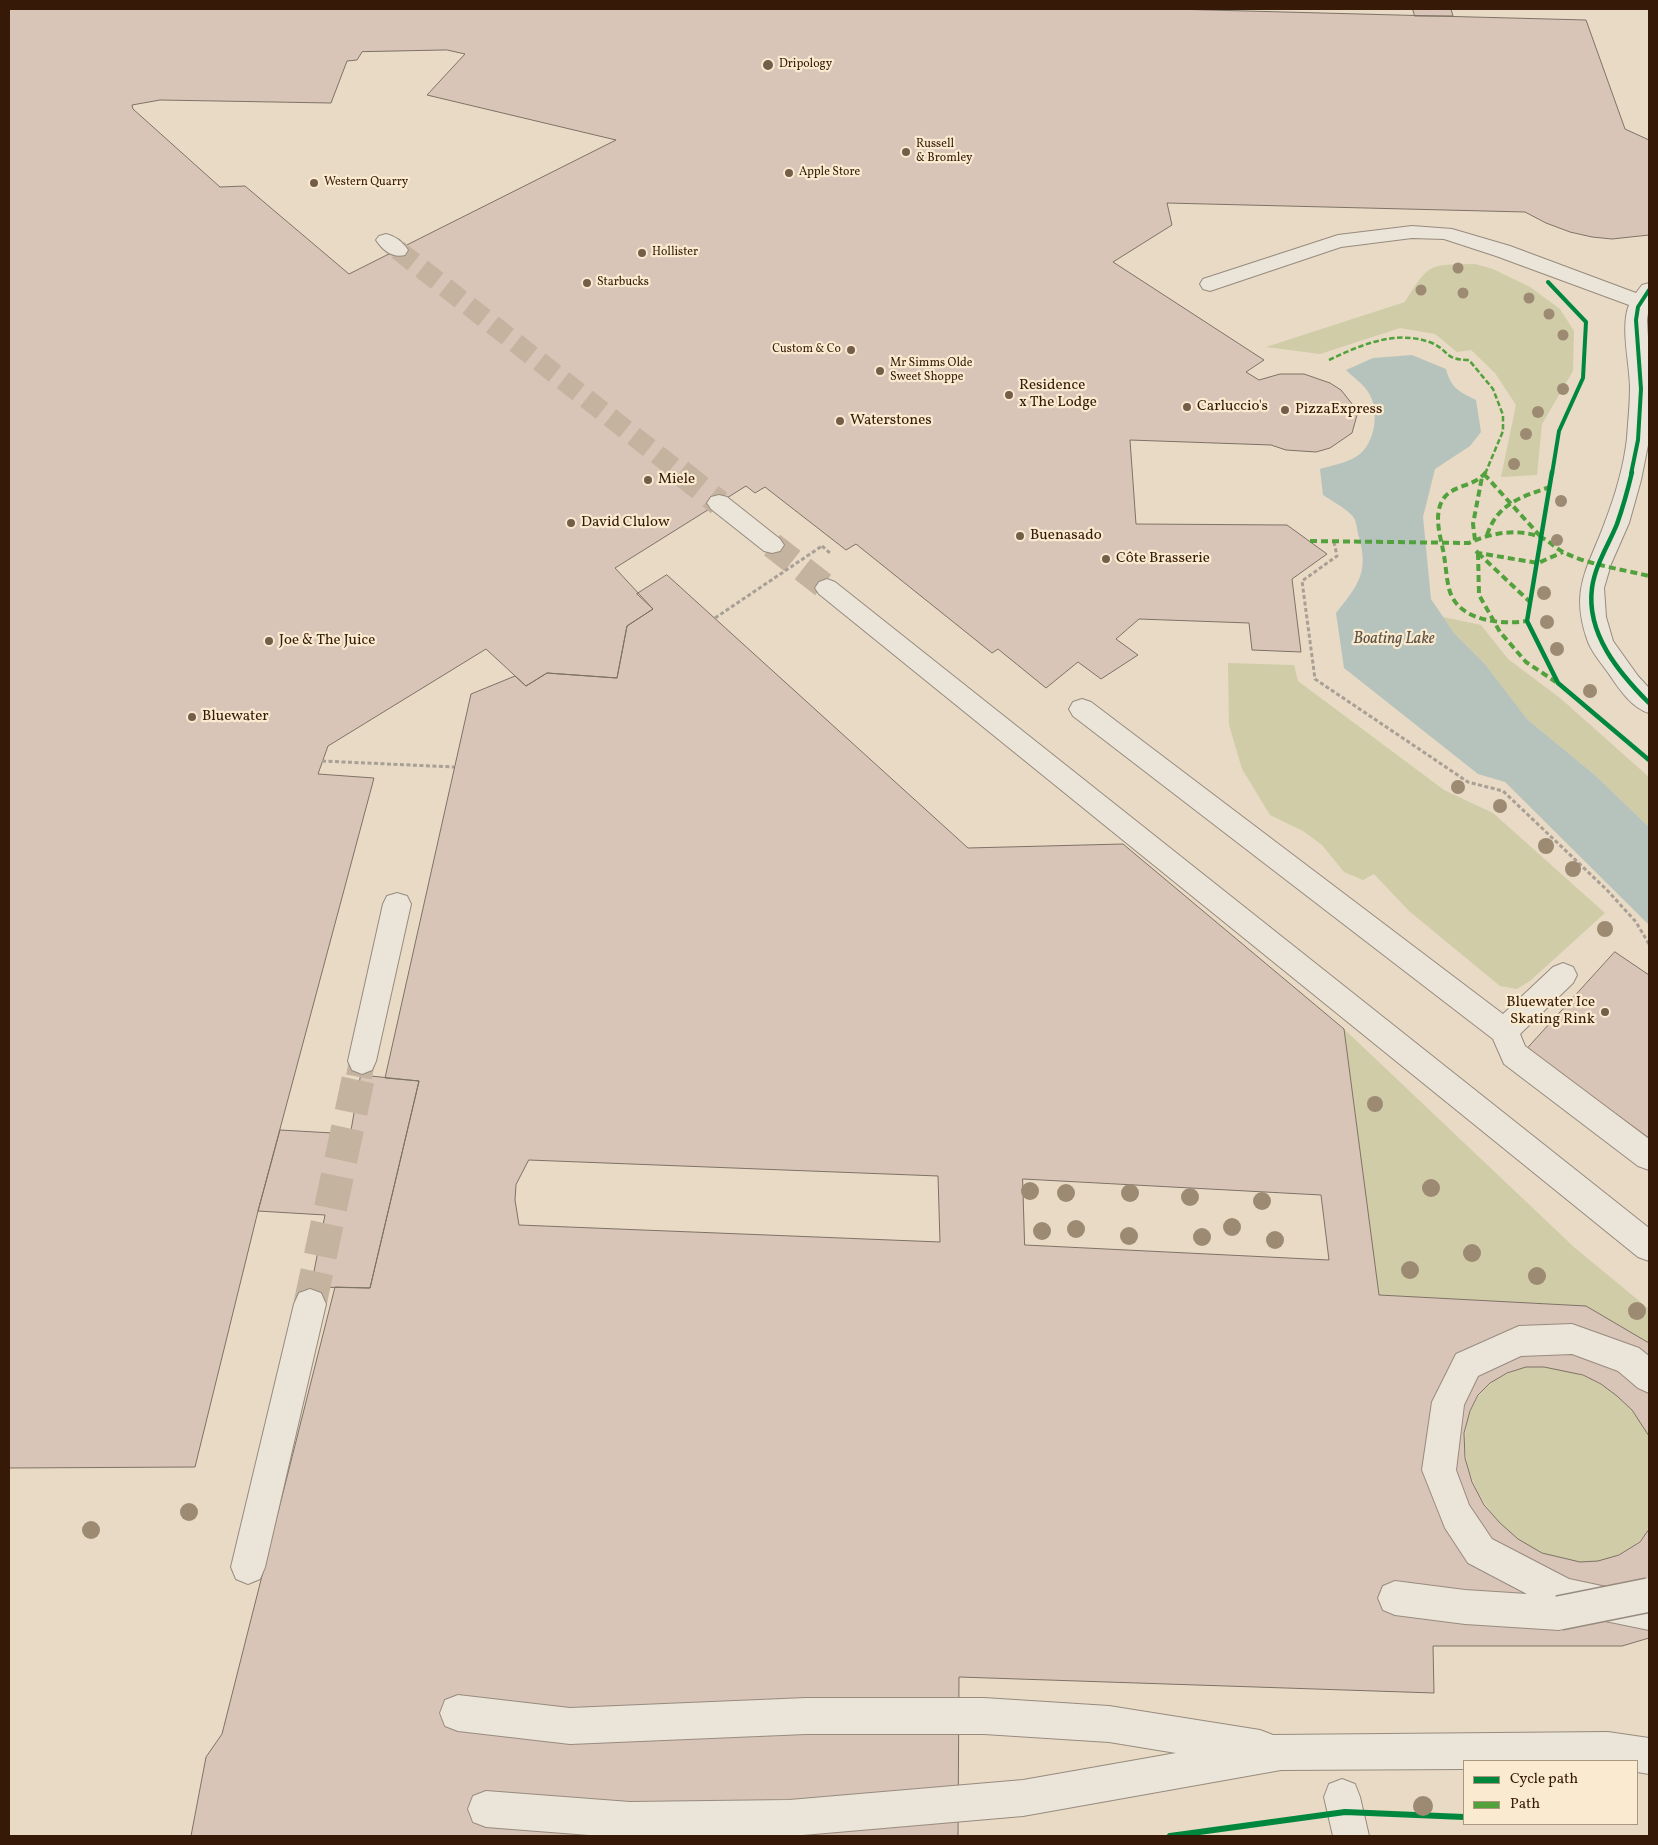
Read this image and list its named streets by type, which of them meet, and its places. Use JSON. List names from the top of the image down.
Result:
{
  "water": ["Boating Lake"],
  "places": [
    "Dripology",
    "Russell & Bromley",
    "Apple Store",
    "Western Quarry",
    "Hollister",
    "Starbucks",
    "Custom & Co",
    "Mr Simms Olde Sweet Shoppe",
    "Residence x The Lodge",
    "Carluccio's",
    "PizzaExpress",
    "Waterstones",
    "Miele",
    "David Clulow",
    "Buenasado",
    "Côte Brasserie",
    "Joe & The Juice",
    "Bluewater",
    "Bluewater Ice Skating Rink"
  ],
  "legend": ["Cycle path", "Path"]
}
